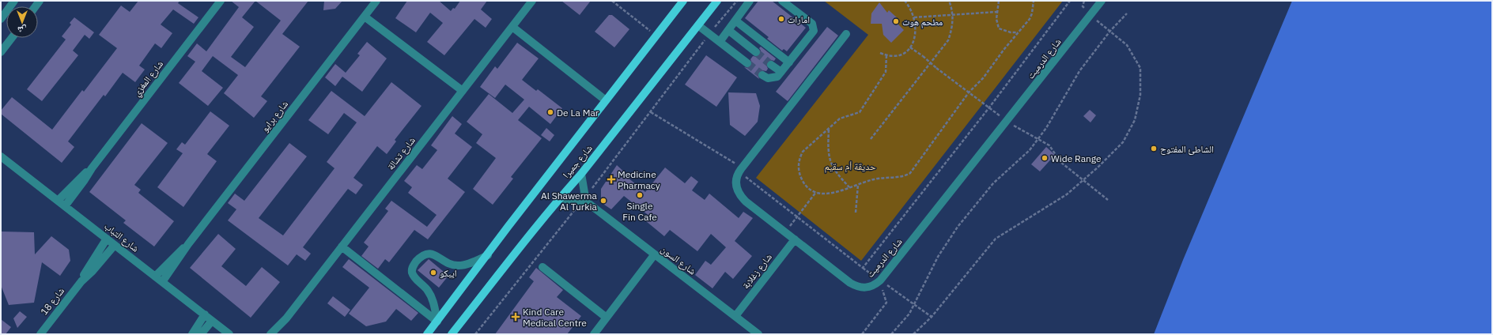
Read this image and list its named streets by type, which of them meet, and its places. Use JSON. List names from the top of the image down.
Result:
{
  "streets": {
    "main road": ["شارع جميرا"],
    "street": [
      "شارع الدرميت",
      "شارع المغزي",
      "شارع برايو",
      "شارع تشالة",
      "شارع التباب",
      "شارع السون",
      "شارع زغلابة",
      "شارع 18"
    ]
  },
  "crossings": [
    ["شارع الدرميت", "شارع زغلابة"],
    ["شارع المغزي", "شارع التباب"],
    ["شارع برايو", "شارع التباب"],
    ["شارع التباب", "شارع 18"],
    ["شارع السون", "شارع زغلابة"]
  ],
  "parks": ["حديقة أم سقيم"],
  "places": {
    "other": [
      "امارات",
      "مطحم هوت",
      "De La Mar",
      "الشاطئ المفتوح",
      "Wide Range",
      "Single Fin Cafe",
      "Al Shawerma Al Turkia",
      "ايبكو"
    ],
    "health": ["Medicine Pharmacy", "Kind Care Medical Centre"]
  },
  "north": "bottom"
}
